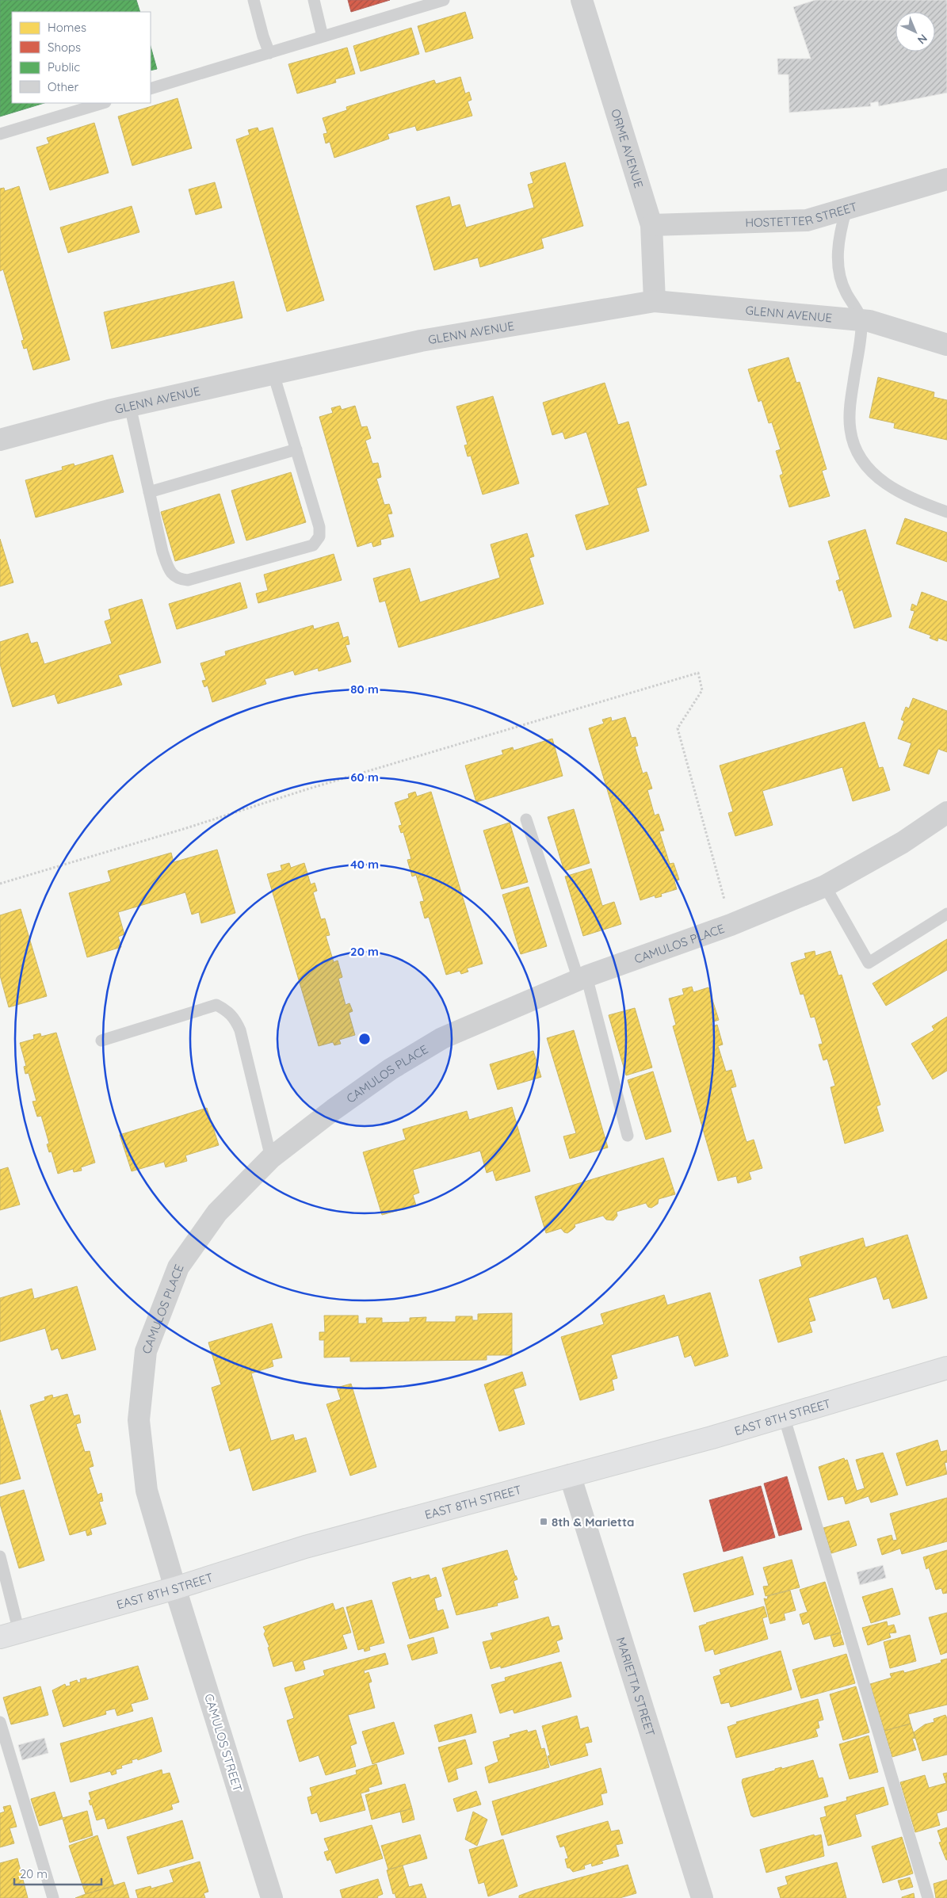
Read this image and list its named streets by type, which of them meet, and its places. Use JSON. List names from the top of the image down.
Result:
{
  "streets": {
    "main road": ["EAST 8TH STREET"],
    "street": [
      "ORME AVENUE",
      "HOSTETTER STREET",
      "GLENN AVENUE",
      "CAMULOS PLACE",
      "MARIETTA STREET",
      "CAMULOS STREET"
    ]
  },
  "crossings": [
    ["ORME AVENUE", "HOSTETTER STREET"],
    ["ORME AVENUE", "GLENN AVENUE"],
    ["CAMULOS PLACE", "EAST 8TH STREET"],
    ["CAMULOS PLACE", "CAMULOS STREET"],
    ["EAST 8TH STREET", "MARIETTA STREET"],
    ["EAST 8TH STREET", "CAMULOS STREET"]
  ],
  "places": {
    "transit": ["8th & Marietta"]
  },
  "legend": [
    "Homes",
    "Shops",
    "Public",
    "Other"
  ],
  "scale_bar": "20 m",
  "north": "bottom right",
  "rings": [
    "80 m",
    "60 m",
    "40 m",
    "20 m"
  ]
}
